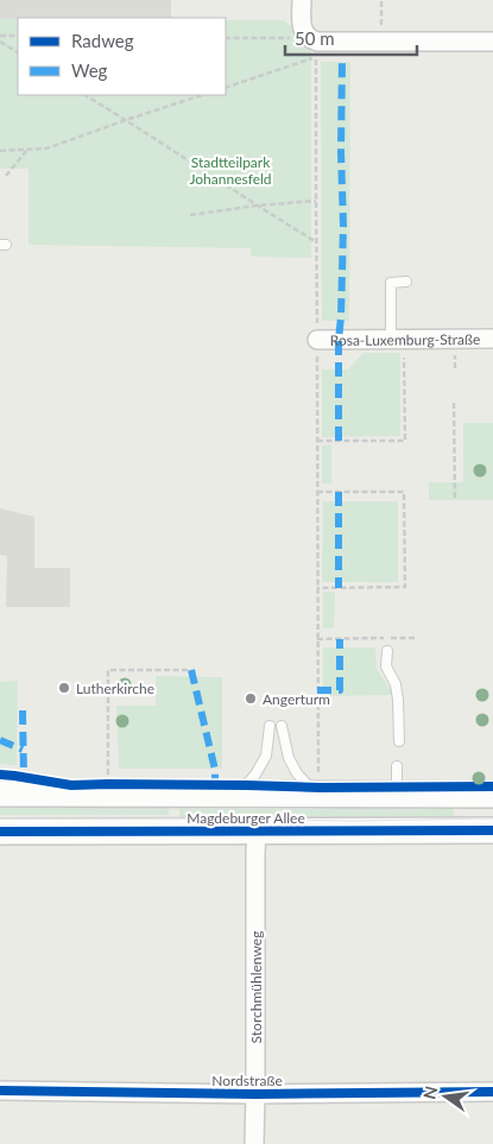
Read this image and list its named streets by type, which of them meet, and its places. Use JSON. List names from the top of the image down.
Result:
{
  "streets": {
    "main road": ["Magdeburger Allee"],
    "street": ["Rosa-Luxemburg-Straße", "Storchmühlenweg", "Nordstraße"]
  },
  "crossings": [
    ["Magdeburger Allee", "Storchmühlenweg"],
    ["Storchmühlenweg", "Nordstraße"]
  ],
  "parks": ["Stadtteilpark Johannesfeld"],
  "places": ["Lutherkirche", "Angerturm"],
  "legend": ["Radweg", "Weg"],
  "scale_bar": "50 m",
  "north": "left"
}
